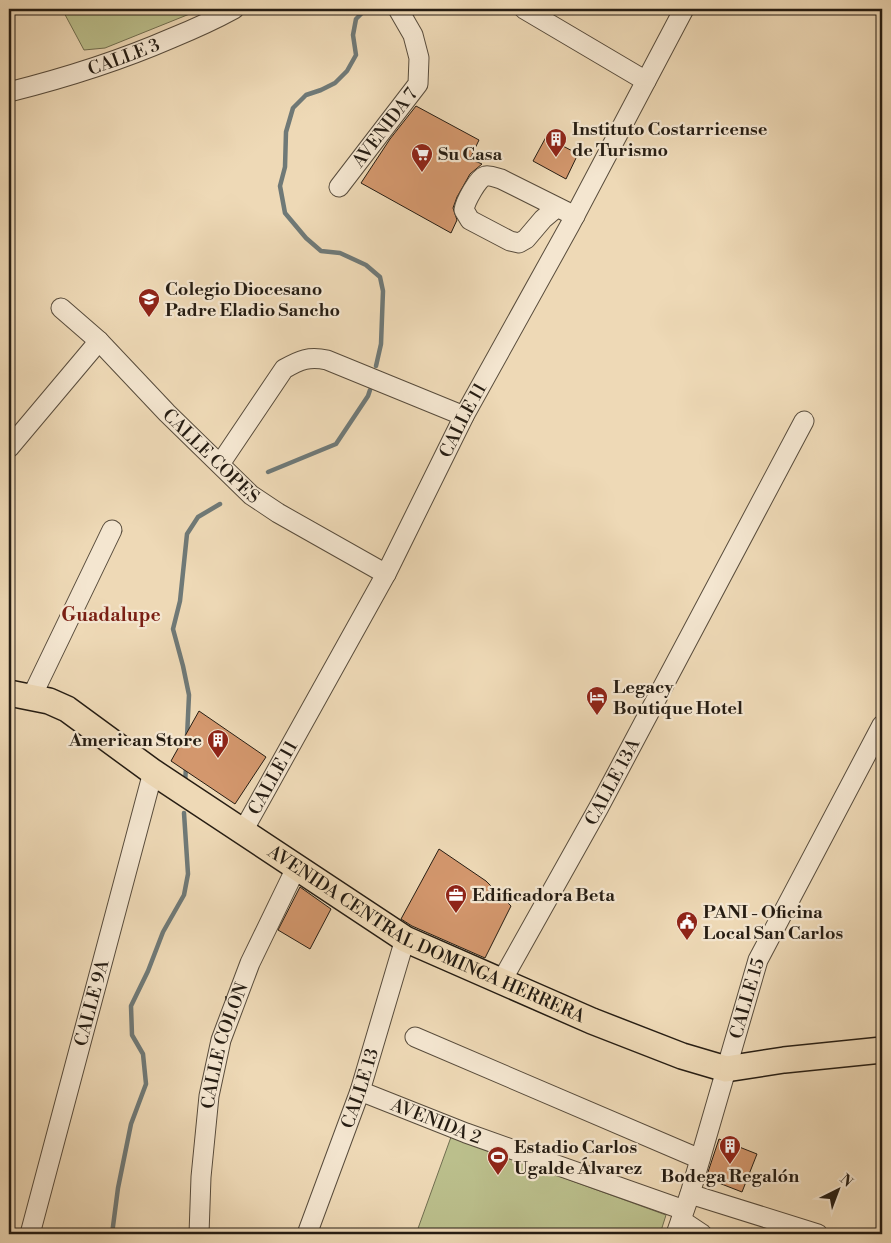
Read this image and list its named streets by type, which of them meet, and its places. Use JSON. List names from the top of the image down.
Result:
{
  "streets": {
    "main road": ["AVENIDA CENTRAL DOMINGA HERRERA"],
    "street": [
      "CALLE 3",
      "AVENIDA 7",
      "CALLE 11",
      "CALLE COPES",
      "CALLE 13A",
      "CALLE 15",
      "CALLE 9A",
      "CALLE COLÓN",
      "CALLE 13",
      "AVENIDA 2"
    ]
  },
  "crossings": [
    ["CALLE 11", "CALLE COPES"],
    ["CALLE 11", "AVENIDA CENTRAL DOMINGA HERRERA"],
    ["CALLE 13A", "AVENIDA CENTRAL DOMINGA HERRERA"],
    ["AVENIDA CENTRAL DOMINGA HERRERA", "CALLE 15"],
    ["AVENIDA CENTRAL DOMINGA HERRERA", "CALLE 9A"],
    ["AVENIDA CENTRAL DOMINGA HERRERA", "CALLE COLÓN"],
    ["AVENIDA CENTRAL DOMINGA HERRERA", "CALLE 13"],
    ["CALLE 15", "AVENIDA 2"],
    ["CALLE 13", "AVENIDA 2"]
  ],
  "districts": ["Guadalupe"],
  "places": {
    "building": ["Instituto Costarricense de Turismo", "American Store", "Bodega Regalón"],
    "supermarket": ["Su Casa"],
    "school or university": ["Colegio Diocesano Padre Eladio Sancho"],
    "hotel": ["Legacy Boutique Hotel"],
    "office": ["Edificadora Beta"],
    "public building": ["PANI - Oficina Local San Carlos"],
    "sports": ["Estadio Carlos Ugalde Álvarez"]
  },
  "north": "top right"
}
